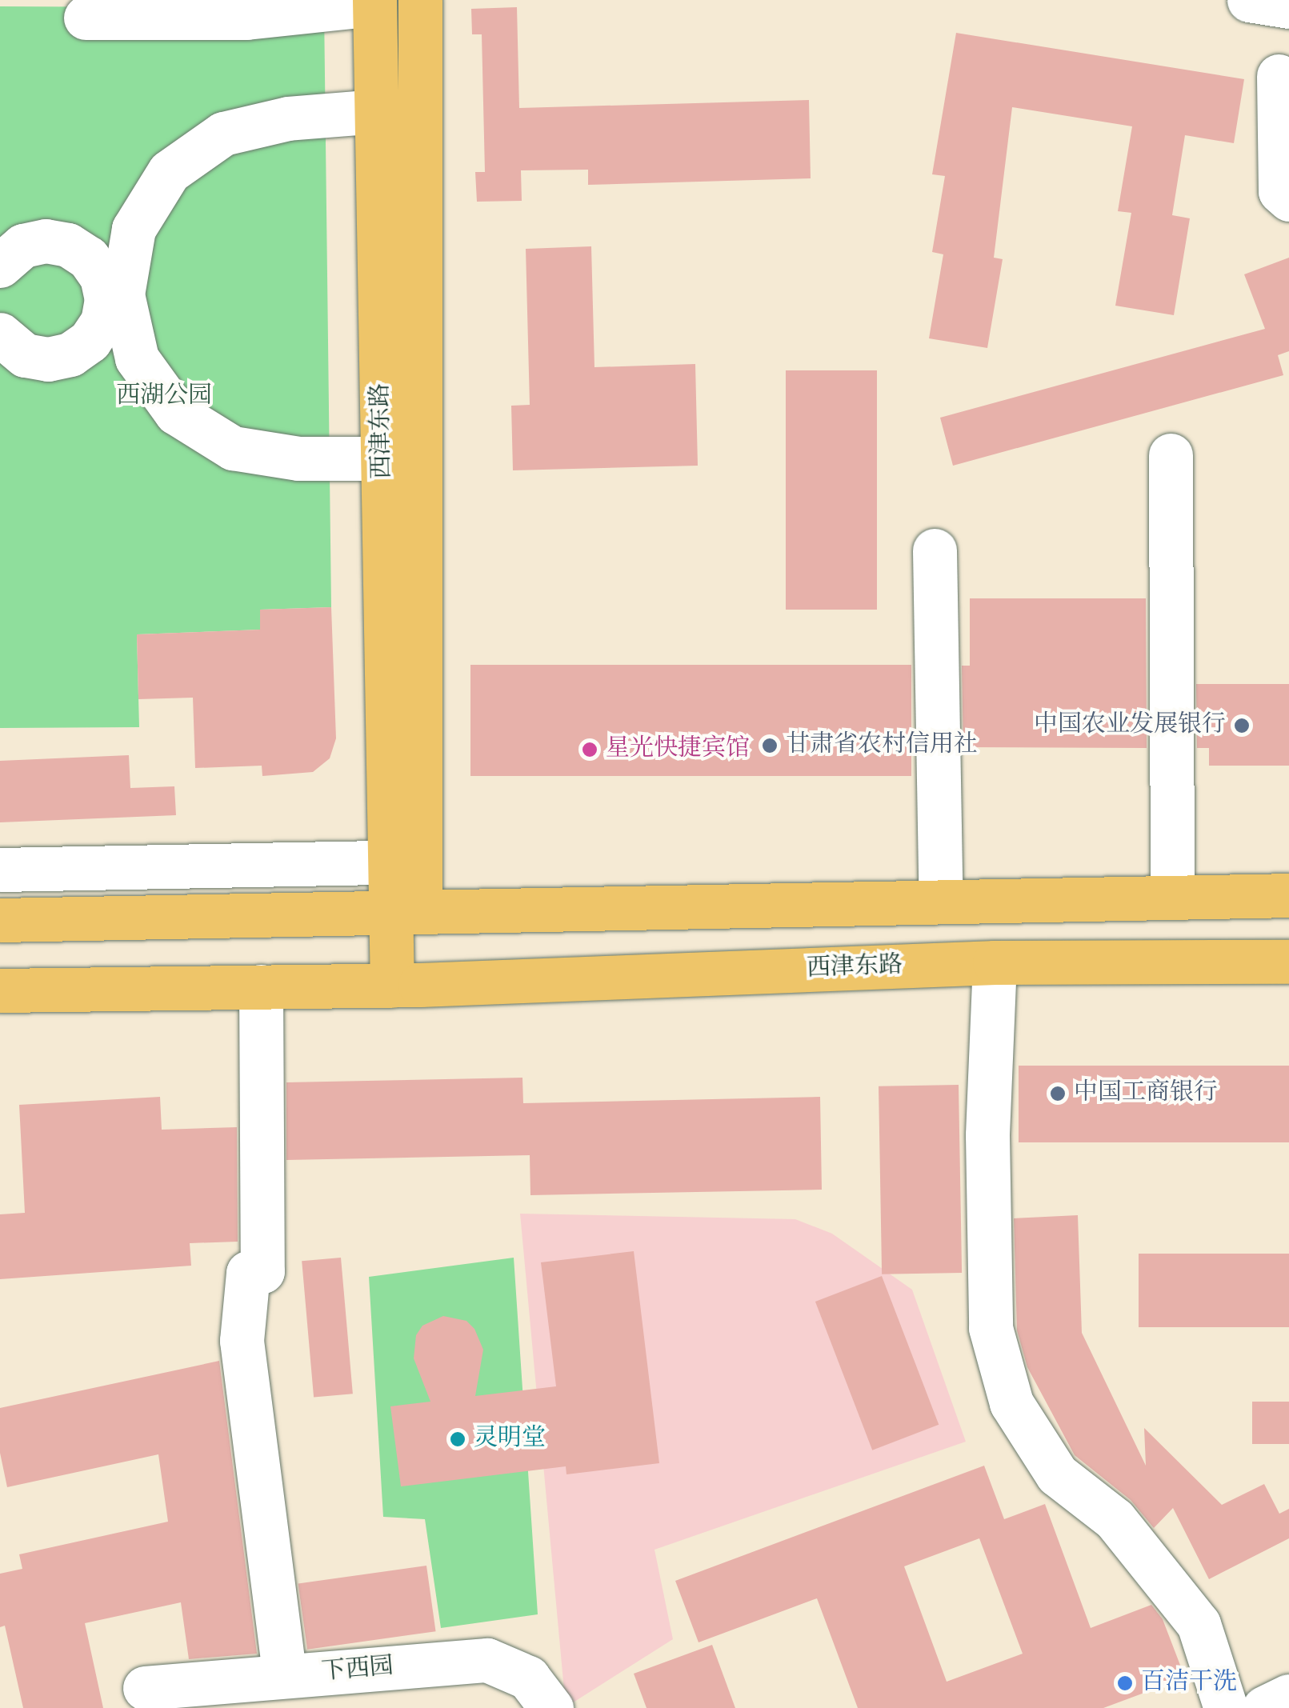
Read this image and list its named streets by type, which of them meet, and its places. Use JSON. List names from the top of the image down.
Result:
{
  "streets": {
    "main road": ["西津东路"],
    "street": ["下西园"]
  },
  "parks": ["西湖公园"],
  "places": [
    "中国农业发展银行",
    "甘肃省农村信用社",
    "星光快捷宾馆",
    "中国工商银行",
    "灵明堂",
    "百洁干洗"
  ]
}
